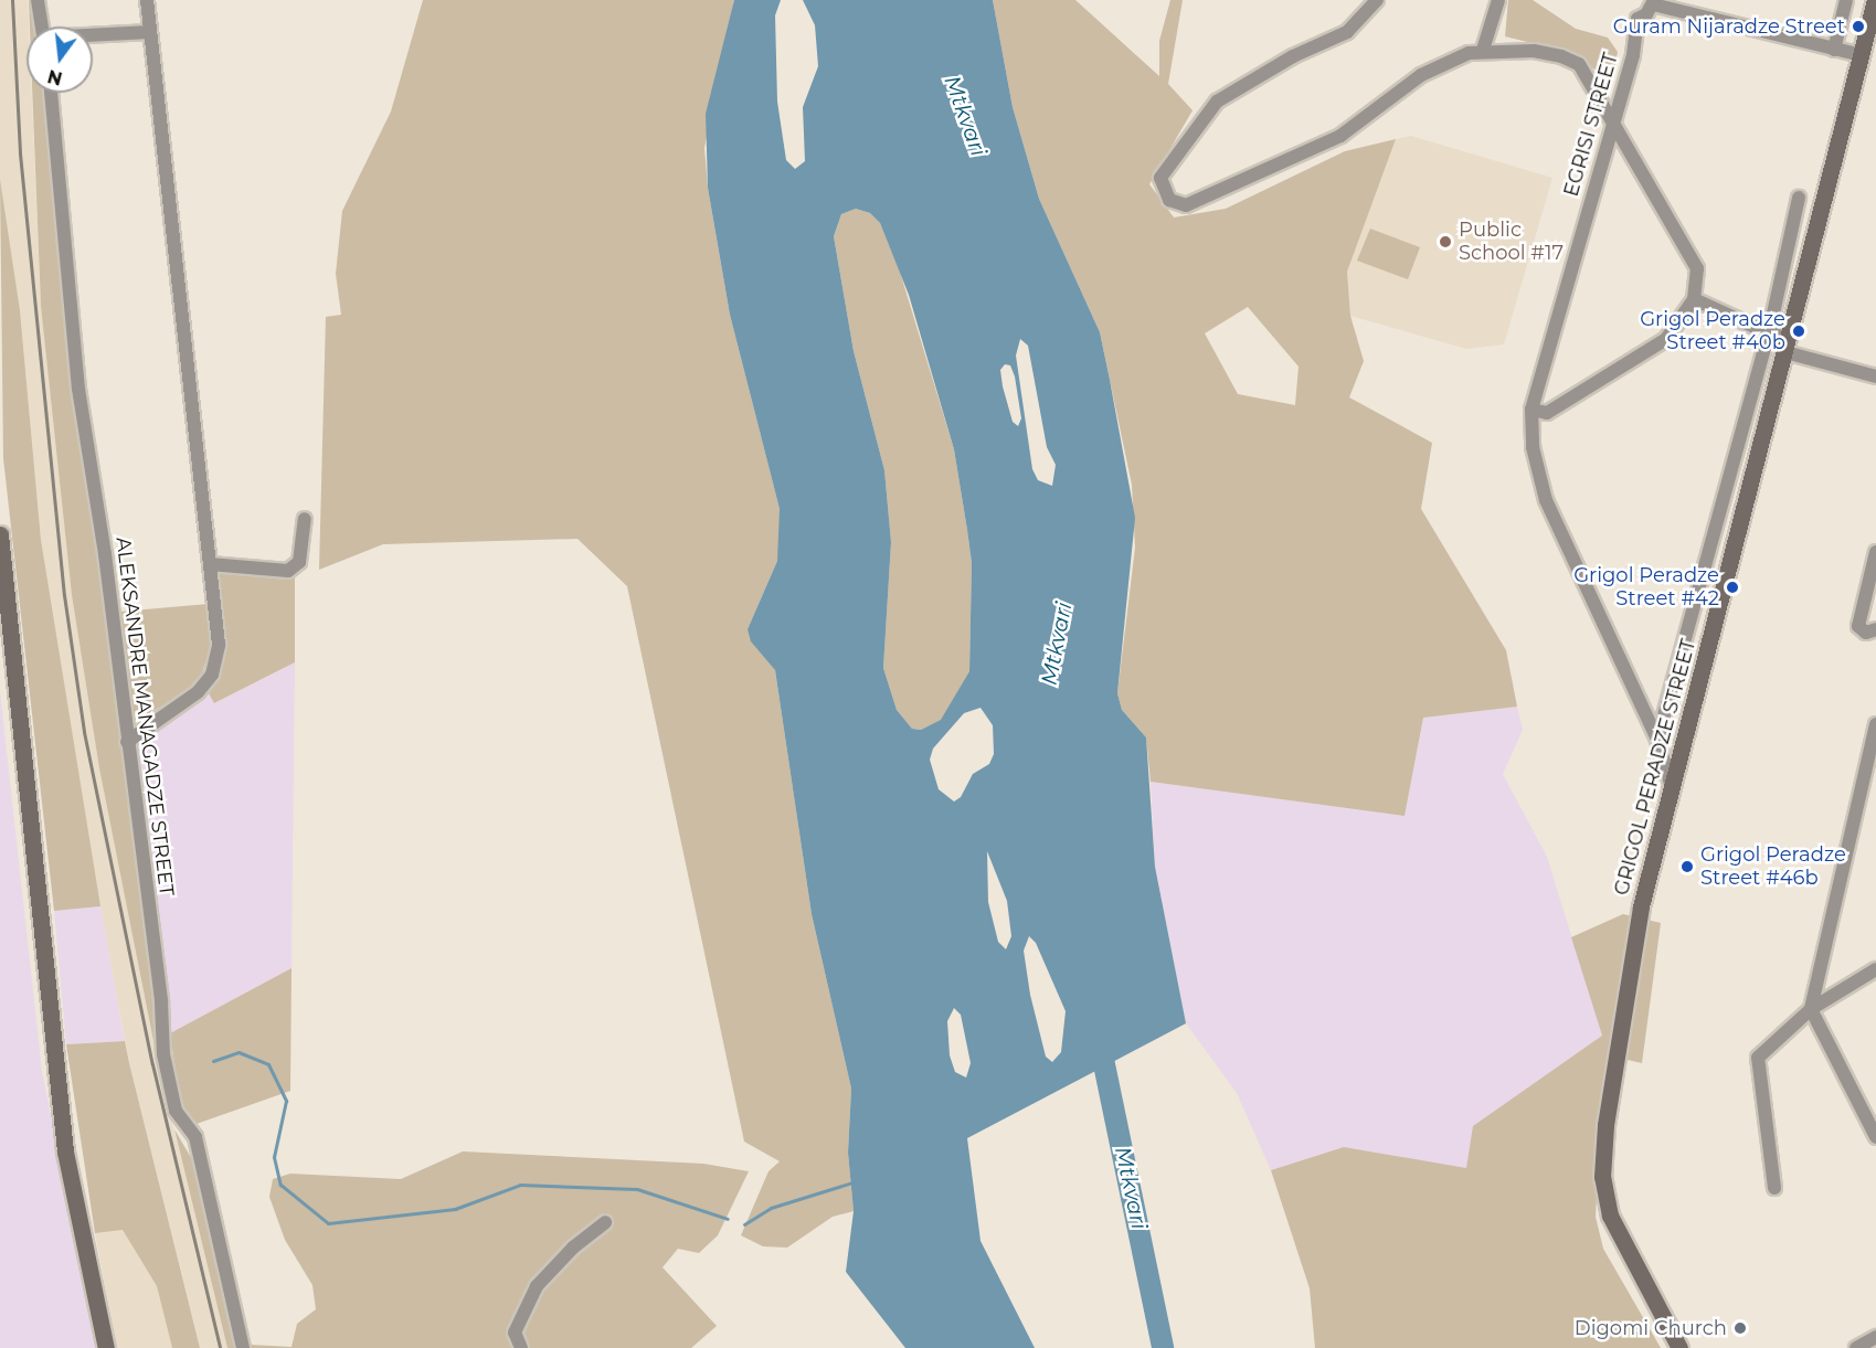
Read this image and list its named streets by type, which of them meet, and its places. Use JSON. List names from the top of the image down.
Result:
{
  "streets": {
    "street": ["EGRISI STREET", "ALEKSANDRE MANAGADZE STREET", "GRIGOL PERADZE STREET"]
  },
  "crossings": [
    ["EGRISI STREET", "GRIGOL PERADZE STREET"]
  ],
  "water": ["Mtkvari"],
  "places": [
    "Guram Nijaradze Street",
    "Public School #17",
    "Grigol Peradze Street #40b",
    "Grigol Peradze Street #42",
    "Grigol Peradze Street #46b",
    "Digomi Church"
  ],
  "north": "bottom"
}
